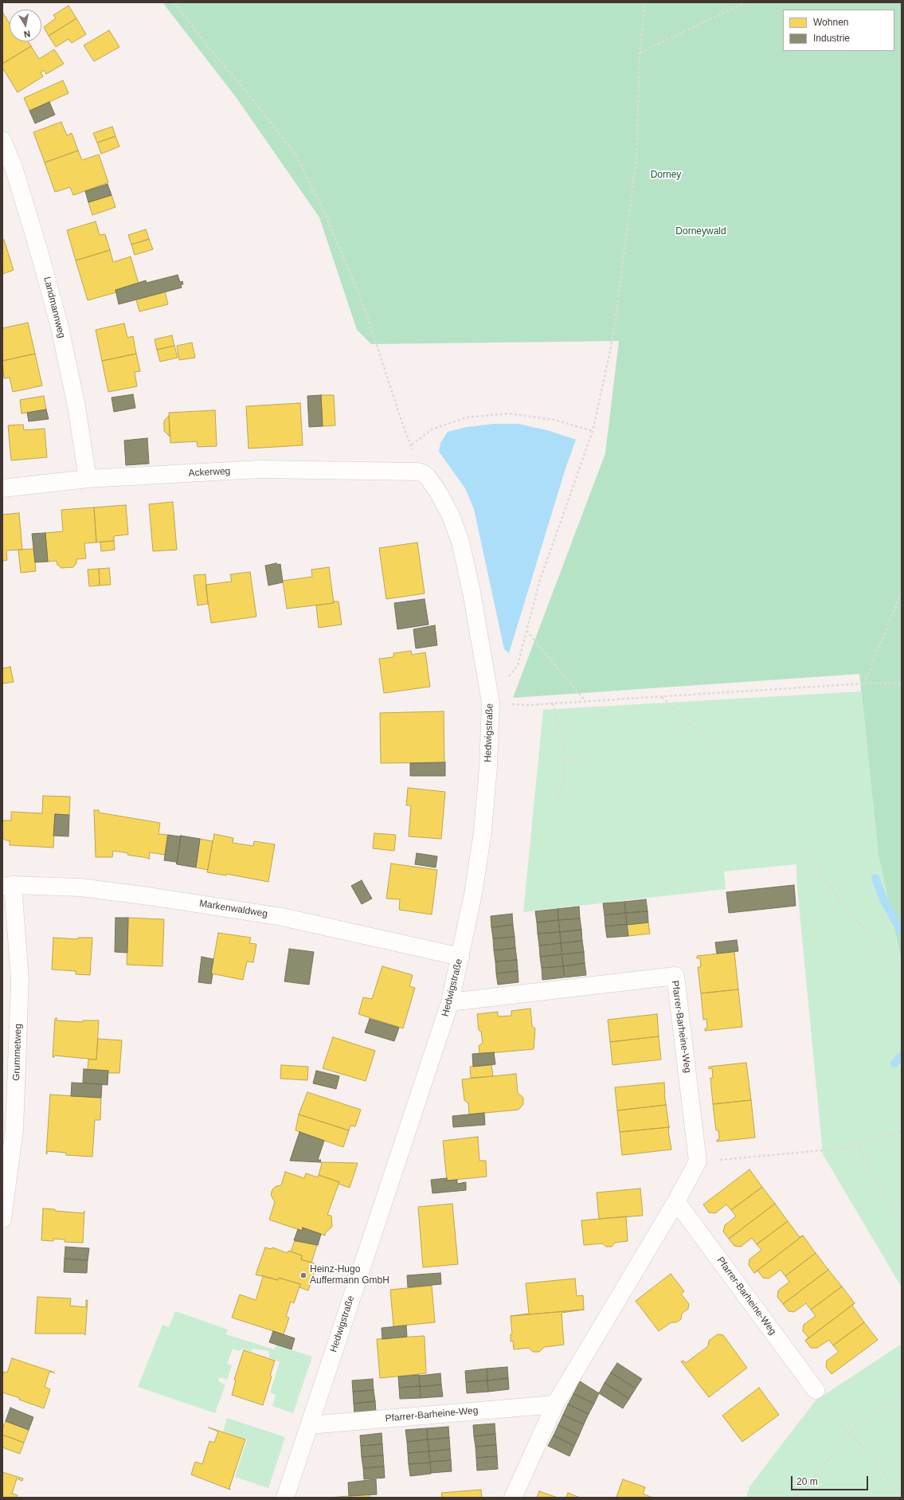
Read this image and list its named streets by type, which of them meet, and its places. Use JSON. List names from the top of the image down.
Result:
{
  "streets": {
    "street": [
      "Landmannweg",
      "Ackerweg",
      "Hedwigstraße",
      "Markenwaldweg",
      "Pfarrer-Barheine-Weg",
      "Grummetweg"
    ]
  },
  "crossings": [
    ["Landmannweg", "Ackerweg"],
    ["Ackerweg", "Hedwigstraße"],
    ["Hedwigstraße", "Markenwaldweg"],
    ["Hedwigstraße", "Pfarrer-Barheine-Weg"],
    ["Markenwaldweg", "Grummetweg"]
  ],
  "parks": ["Dorney", "Dorneywald"],
  "places": ["Heinz-Hugo Auffermann GmbH"],
  "legend": ["Wohnen", "Industrie"],
  "scale_bar": "20 m",
  "north": "bottom"
}
